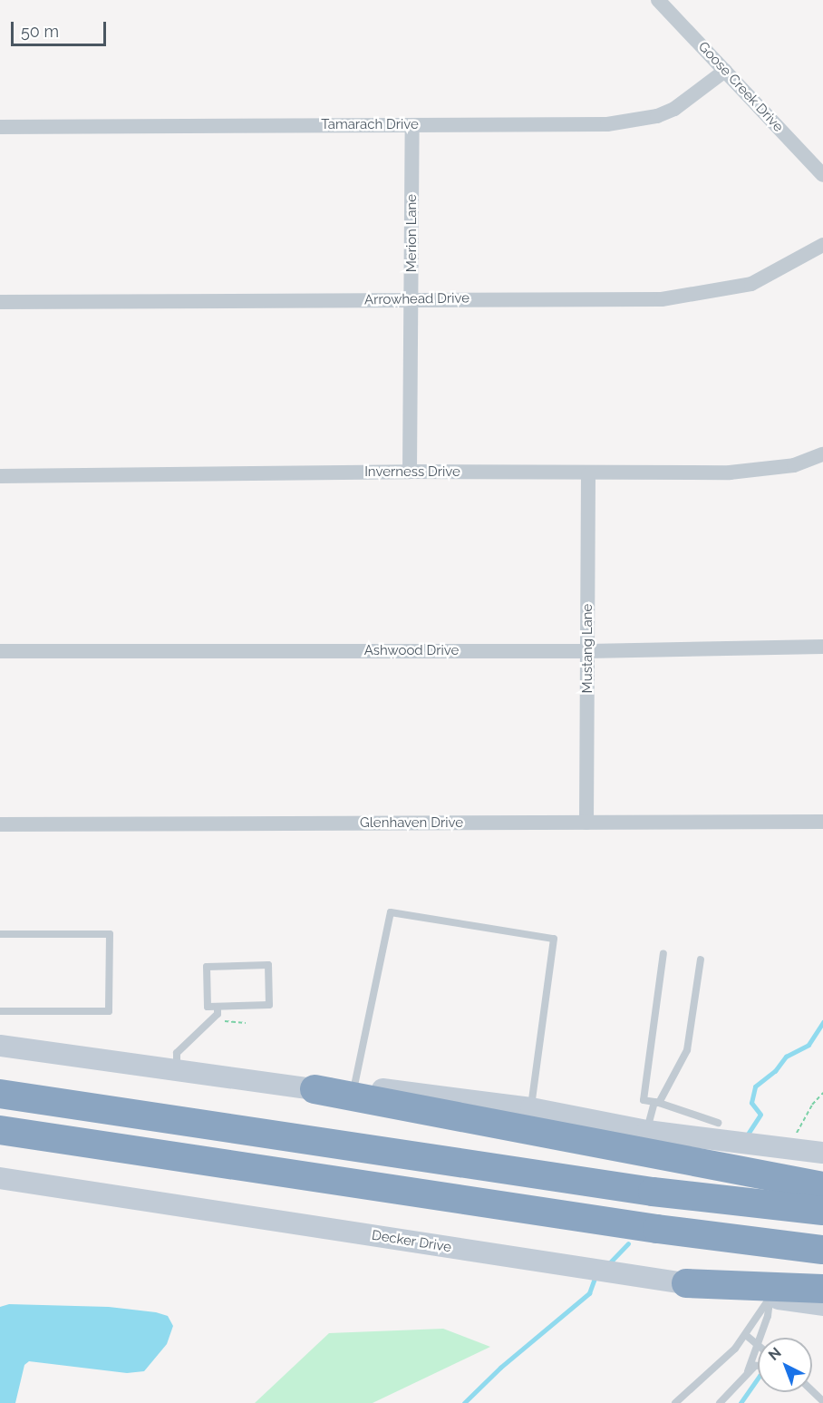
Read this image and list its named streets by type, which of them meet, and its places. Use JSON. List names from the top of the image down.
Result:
{
  "streets": {
    "main road": ["Decker Drive"],
    "street": [
      "Goose Creek Drive",
      "Tamarach Drive",
      "Merion Lane",
      "Arrowhead Drive",
      "Inverness Drive",
      "Mustang Lane",
      "Ashwood Drive",
      "Glenhaven Drive"
    ]
  },
  "crossings": [
    ["Goose Creek Drive", "Tamarach Drive"],
    ["Tamarach Drive", "Merion Lane"],
    ["Merion Lane", "Arrowhead Drive"],
    ["Merion Lane", "Inverness Drive"],
    ["Inverness Drive", "Mustang Lane"],
    ["Mustang Lane", "Ashwood Drive"],
    ["Mustang Lane", "Glenhaven Drive"]
  ],
  "scale_bar": "50 m",
  "north": "top left"
}
